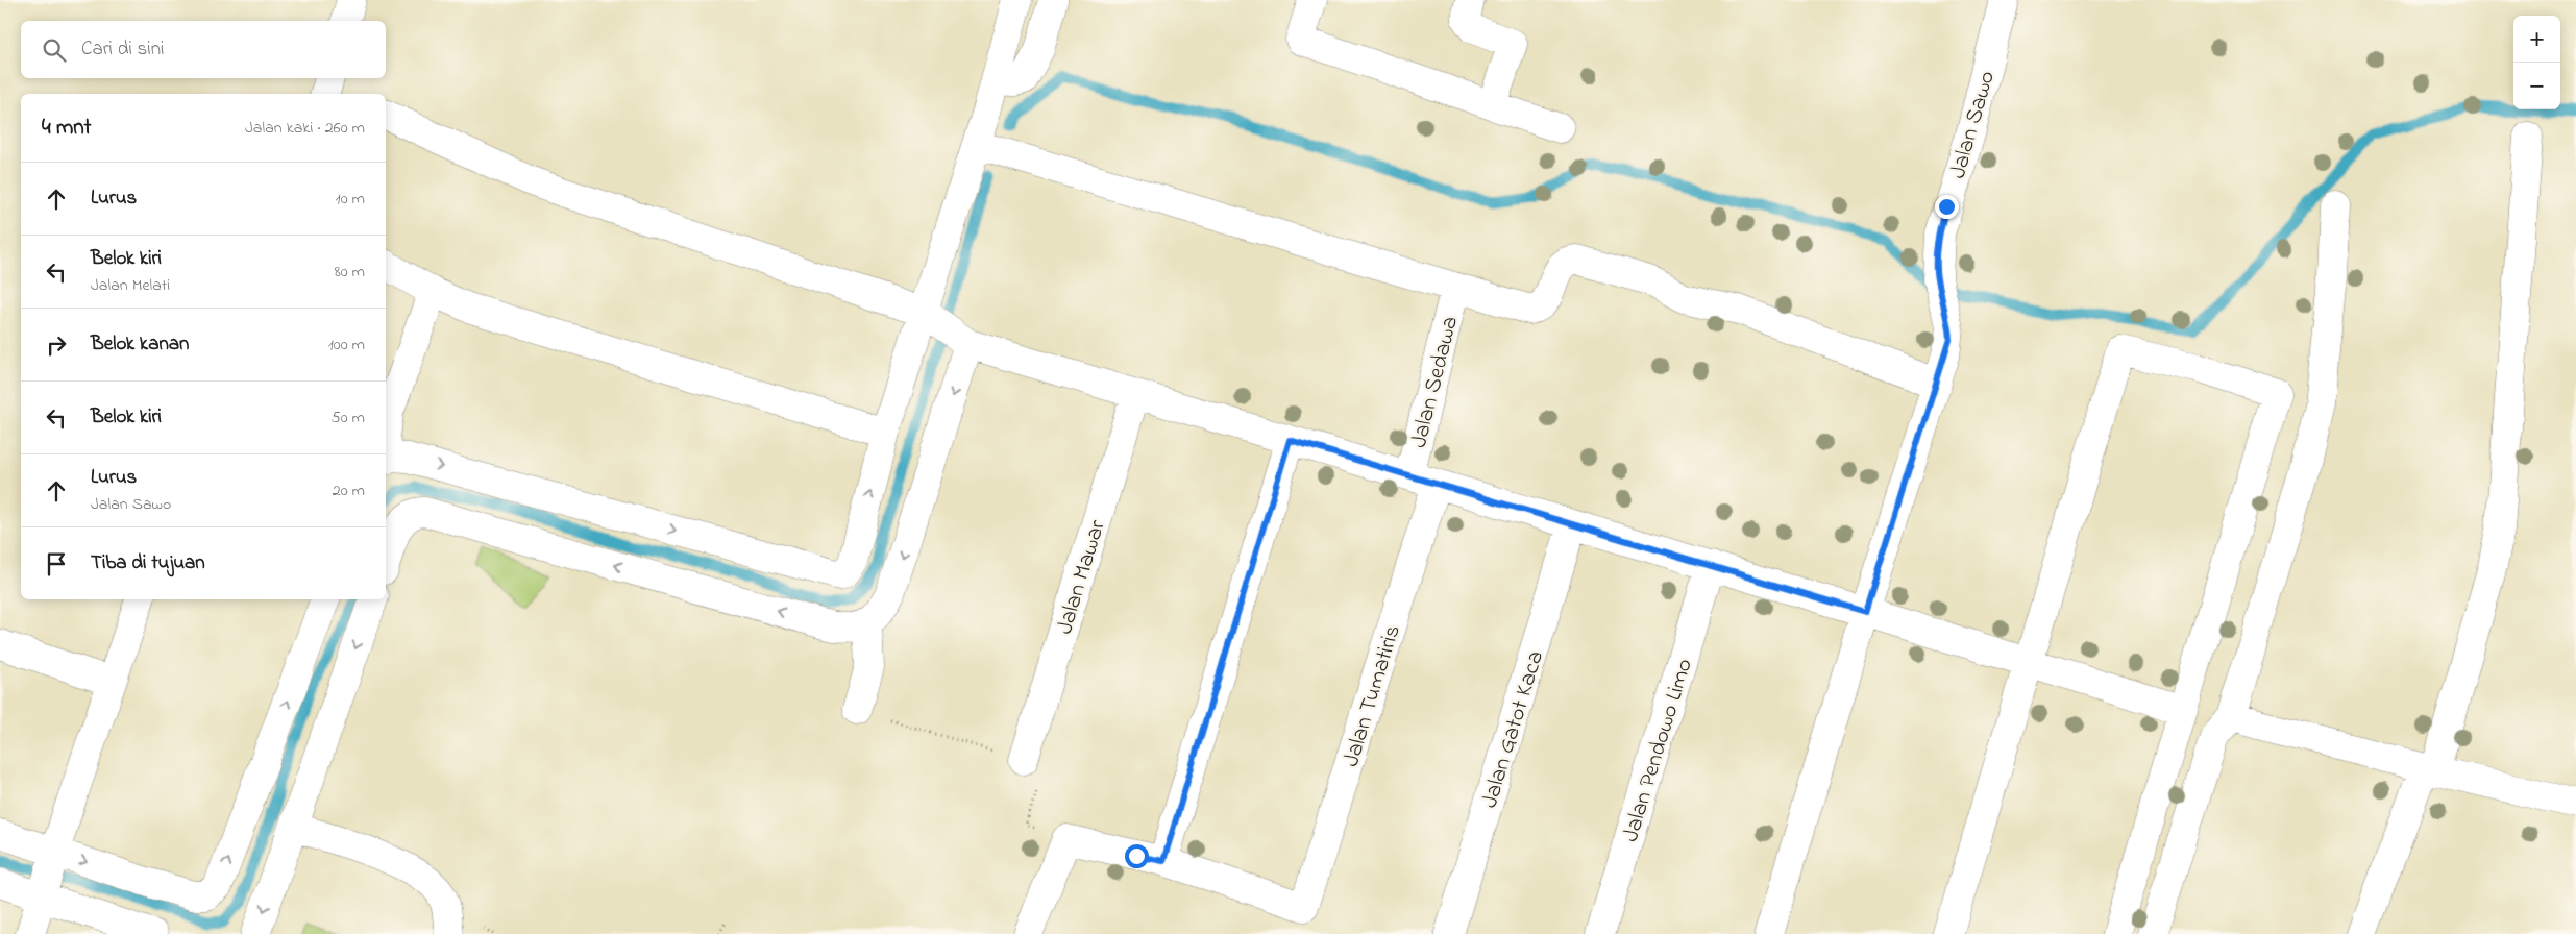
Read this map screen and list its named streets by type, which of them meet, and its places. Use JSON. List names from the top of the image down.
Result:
{
  "streets": {
    "street": [
      "Jalan Sawo",
      "Jalan Sedawa",
      "Jalan Mawar",
      "Jalan Tumatiris",
      "Jalan Gatot Kaca",
      "Jalan Pendowo Limo"
    ]
  },
  "crossings": [
    ["Jalan Sedawa", "Jalan Tumatiris"]
  ],
  "page": {
    "map_buttons": ["+", "−"],
    "search": "Cari di sini",
    "heading": ["4 mnt", "Jalan kaki · 260 m"],
    "list": [
      ["Lurus", "10 m"],
      ["Belok kiri", "Jalan Melati", "80 m"],
      ["Belok kanan", "100 m"],
      ["Belok kiri", "50 m"],
      ["Lurus", "Jalan Sawo", "20 m"],
      "Tiba di tujuan"
    ]
  }
}
